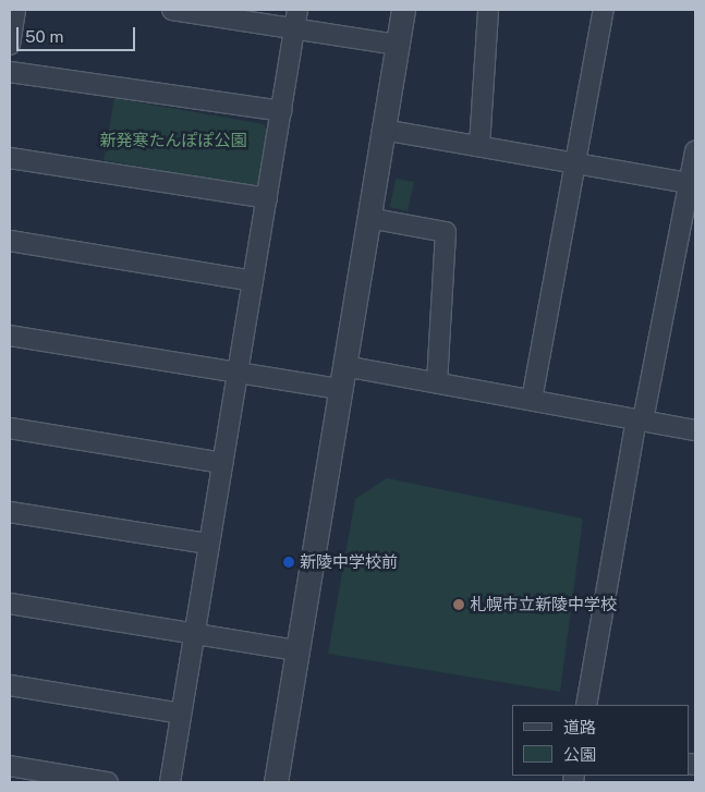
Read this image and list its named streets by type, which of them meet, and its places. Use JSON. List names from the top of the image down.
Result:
{
  "parks": ["新発寒たんぽぽ公園"],
  "places": ["新陵中学校前", "札幌市立新陵中学校"],
  "legend": ["道路", "公園"],
  "scale_bar": "50 m"
}
